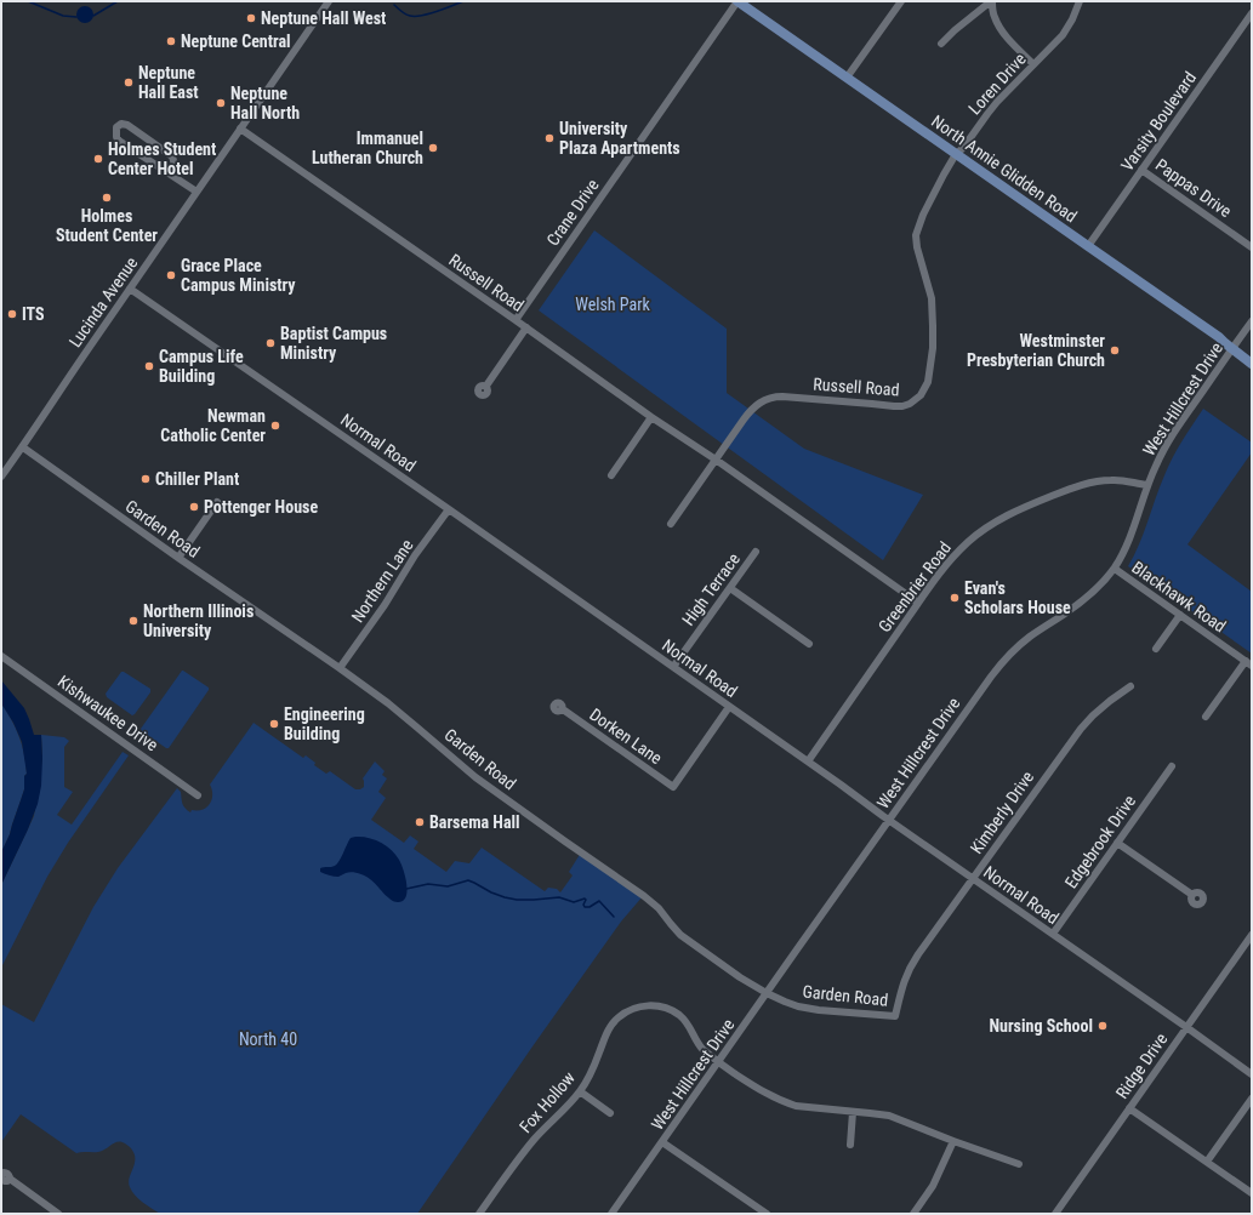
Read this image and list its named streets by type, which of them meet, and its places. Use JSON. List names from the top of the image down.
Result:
{
  "streets": {
    "main road": ["North Annie Glidden Road"],
    "street": [
      "Loren Drive",
      "Varsity Boulevard",
      "Pappas Drive",
      "Crane Drive",
      "Russell Road",
      "Lucinda Avenue",
      "West Hillcrest Drive",
      "Normal Road",
      "Garden Road",
      "Northern Lane",
      "Greenbrier Road",
      "High Terrace",
      "Blackhawk Road",
      "Kishwaukee Drive",
      "Dorken Lane",
      "Kimberly Drive",
      "Edgebrook Drive",
      "Ridge Drive",
      "Fox Hollow"
    ]
  },
  "crossings": [
    ["Loren Drive", "North Annie Glidden Road"],
    ["Loren Drive", "Russell Road"],
    ["Varsity Boulevard", "North Annie Glidden Road"],
    ["Varsity Boulevard", "Pappas Drive"],
    ["North Annie Glidden Road", "Crane Drive"],
    ["North Annie Glidden Road", "West Hillcrest Drive"],
    ["Crane Drive", "Russell Road"],
    ["Russell Road", "Lucinda Avenue"],
    ["Russell Road", "Greenbrier Road"],
    ["Lucinda Avenue", "Normal Road"],
    ["Lucinda Avenue", "Garden Road"],
    ["West Hillcrest Drive", "Normal Road"],
    ["West Hillcrest Drive", "Garden Road"],
    ["West Hillcrest Drive", "Greenbrier Road"],
    ["West Hillcrest Drive", "Blackhawk Road"],
    ["West Hillcrest Drive", "Fox Hollow"],
    ["Normal Road", "Northern Lane"],
    ["Normal Road", "Greenbrier Road"],
    ["Normal Road", "High Terrace"],
    ["Normal Road", "Dorken Lane"],
    ["Normal Road", "Kimberly Drive"],
    ["Normal Road", "Edgebrook Drive"],
    ["Normal Road", "Ridge Drive"],
    ["Garden Road", "Northern Lane"],
    ["Garden Road", "Kimberly Drive"]
  ],
  "parks": ["Welsh Park", "North 40"],
  "places": [
    "Neptune Hall West",
    "Neptune Central",
    "Neptune Hall East",
    "Neptune Hall North",
    "University Plaza Apartments",
    "Immanuel Lutheran Church",
    "Holmes Student Center Hotel",
    "Holmes Student Center",
    "Grace Place Campus Ministry",
    "ITS",
    "Baptist Campus Ministry",
    "Westminster Presbyterian Church",
    "Campus Life Building",
    "Newman Catholic Center",
    "Chiller Plant",
    "Pottenger House",
    "Evan's Scholars House",
    "Northern Illinois University",
    "Engineering Building",
    "Barsema Hall",
    "Nursing School"
  ]
}
